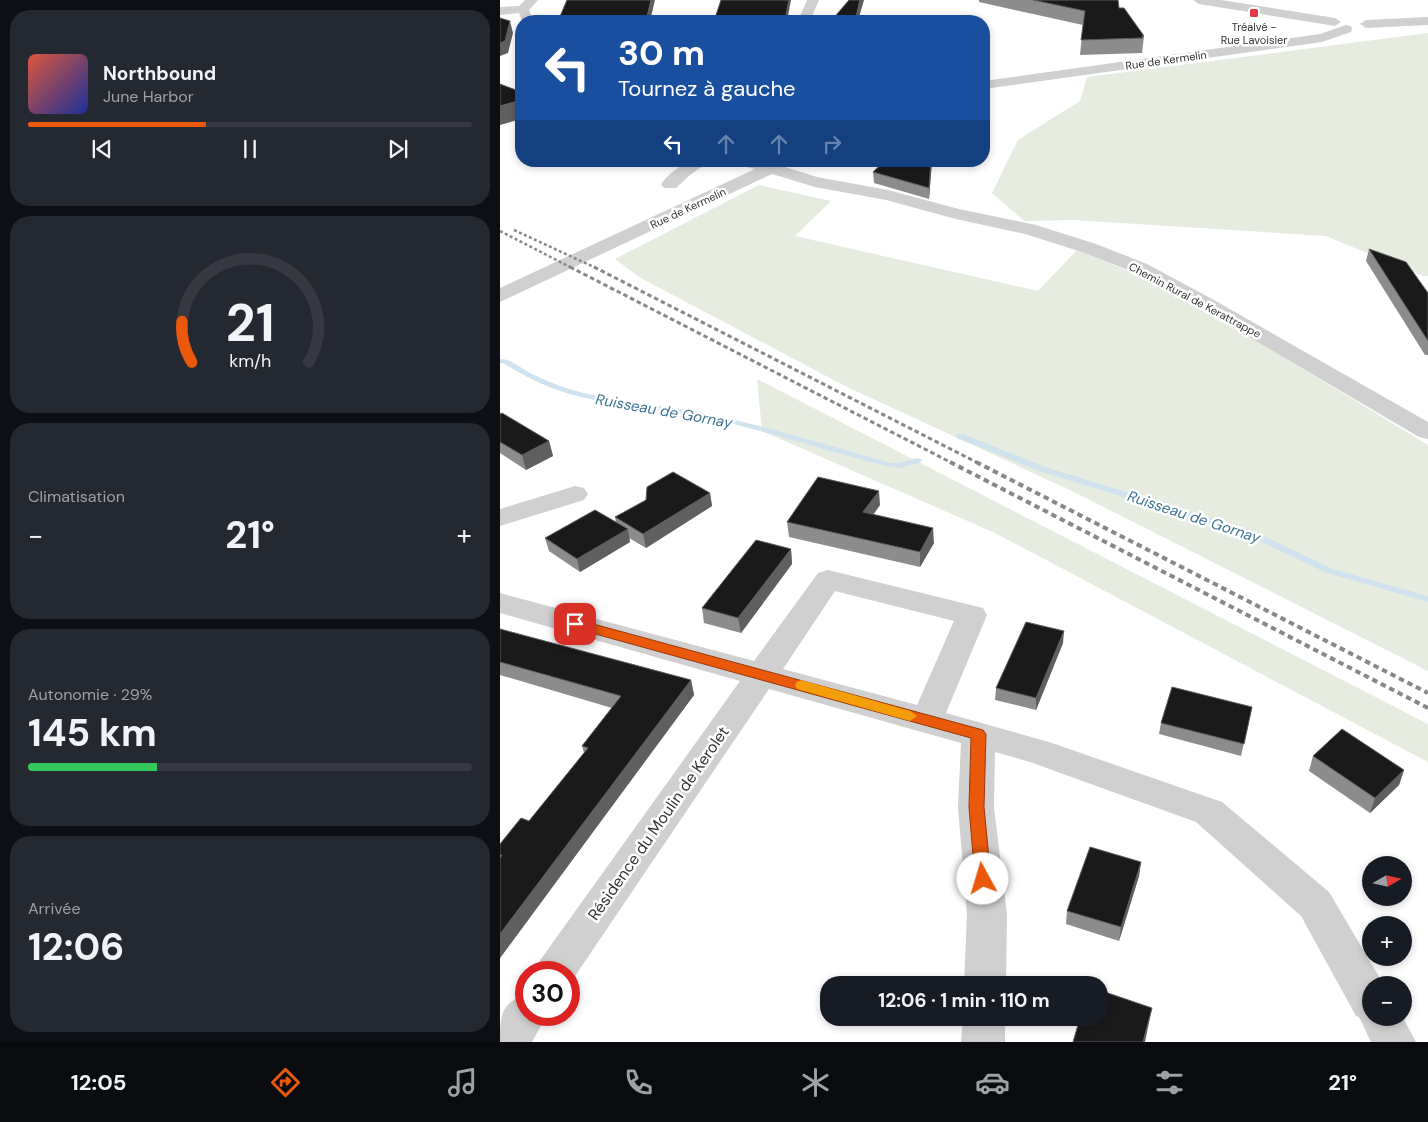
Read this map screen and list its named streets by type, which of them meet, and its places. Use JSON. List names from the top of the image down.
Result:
{
  "streets": {
    "street": ["Rue de Kermelin", "Chemin Rural de Kerattrappe", "Résidence du Moulin de Kerolet"]
  },
  "water": ["Ruisseau de Gornay"],
  "places": {
    "transit": ["Tréalvé - Rue Lavoisier"]
  },
  "north": "right",
  "page": {
    "turn": ["30 m", "Tournez à gauche"],
    "song": ["Northbound", "June Harbor"],
    "tile": [
      "Climatisation",
      ["Autonomie · 29%", "145 km"],
      ["Arrivée", "12:06"]
    ],
    "heat": ["−", "21°", "+"],
    "map_buttons": ["+", "−"],
    "limit": "30",
    "trip": "12:06 · 1 min · 110 m",
    "tabs": ["12:05", "21°"],
    "gauge": ["21", "km/h"]
  }
}
